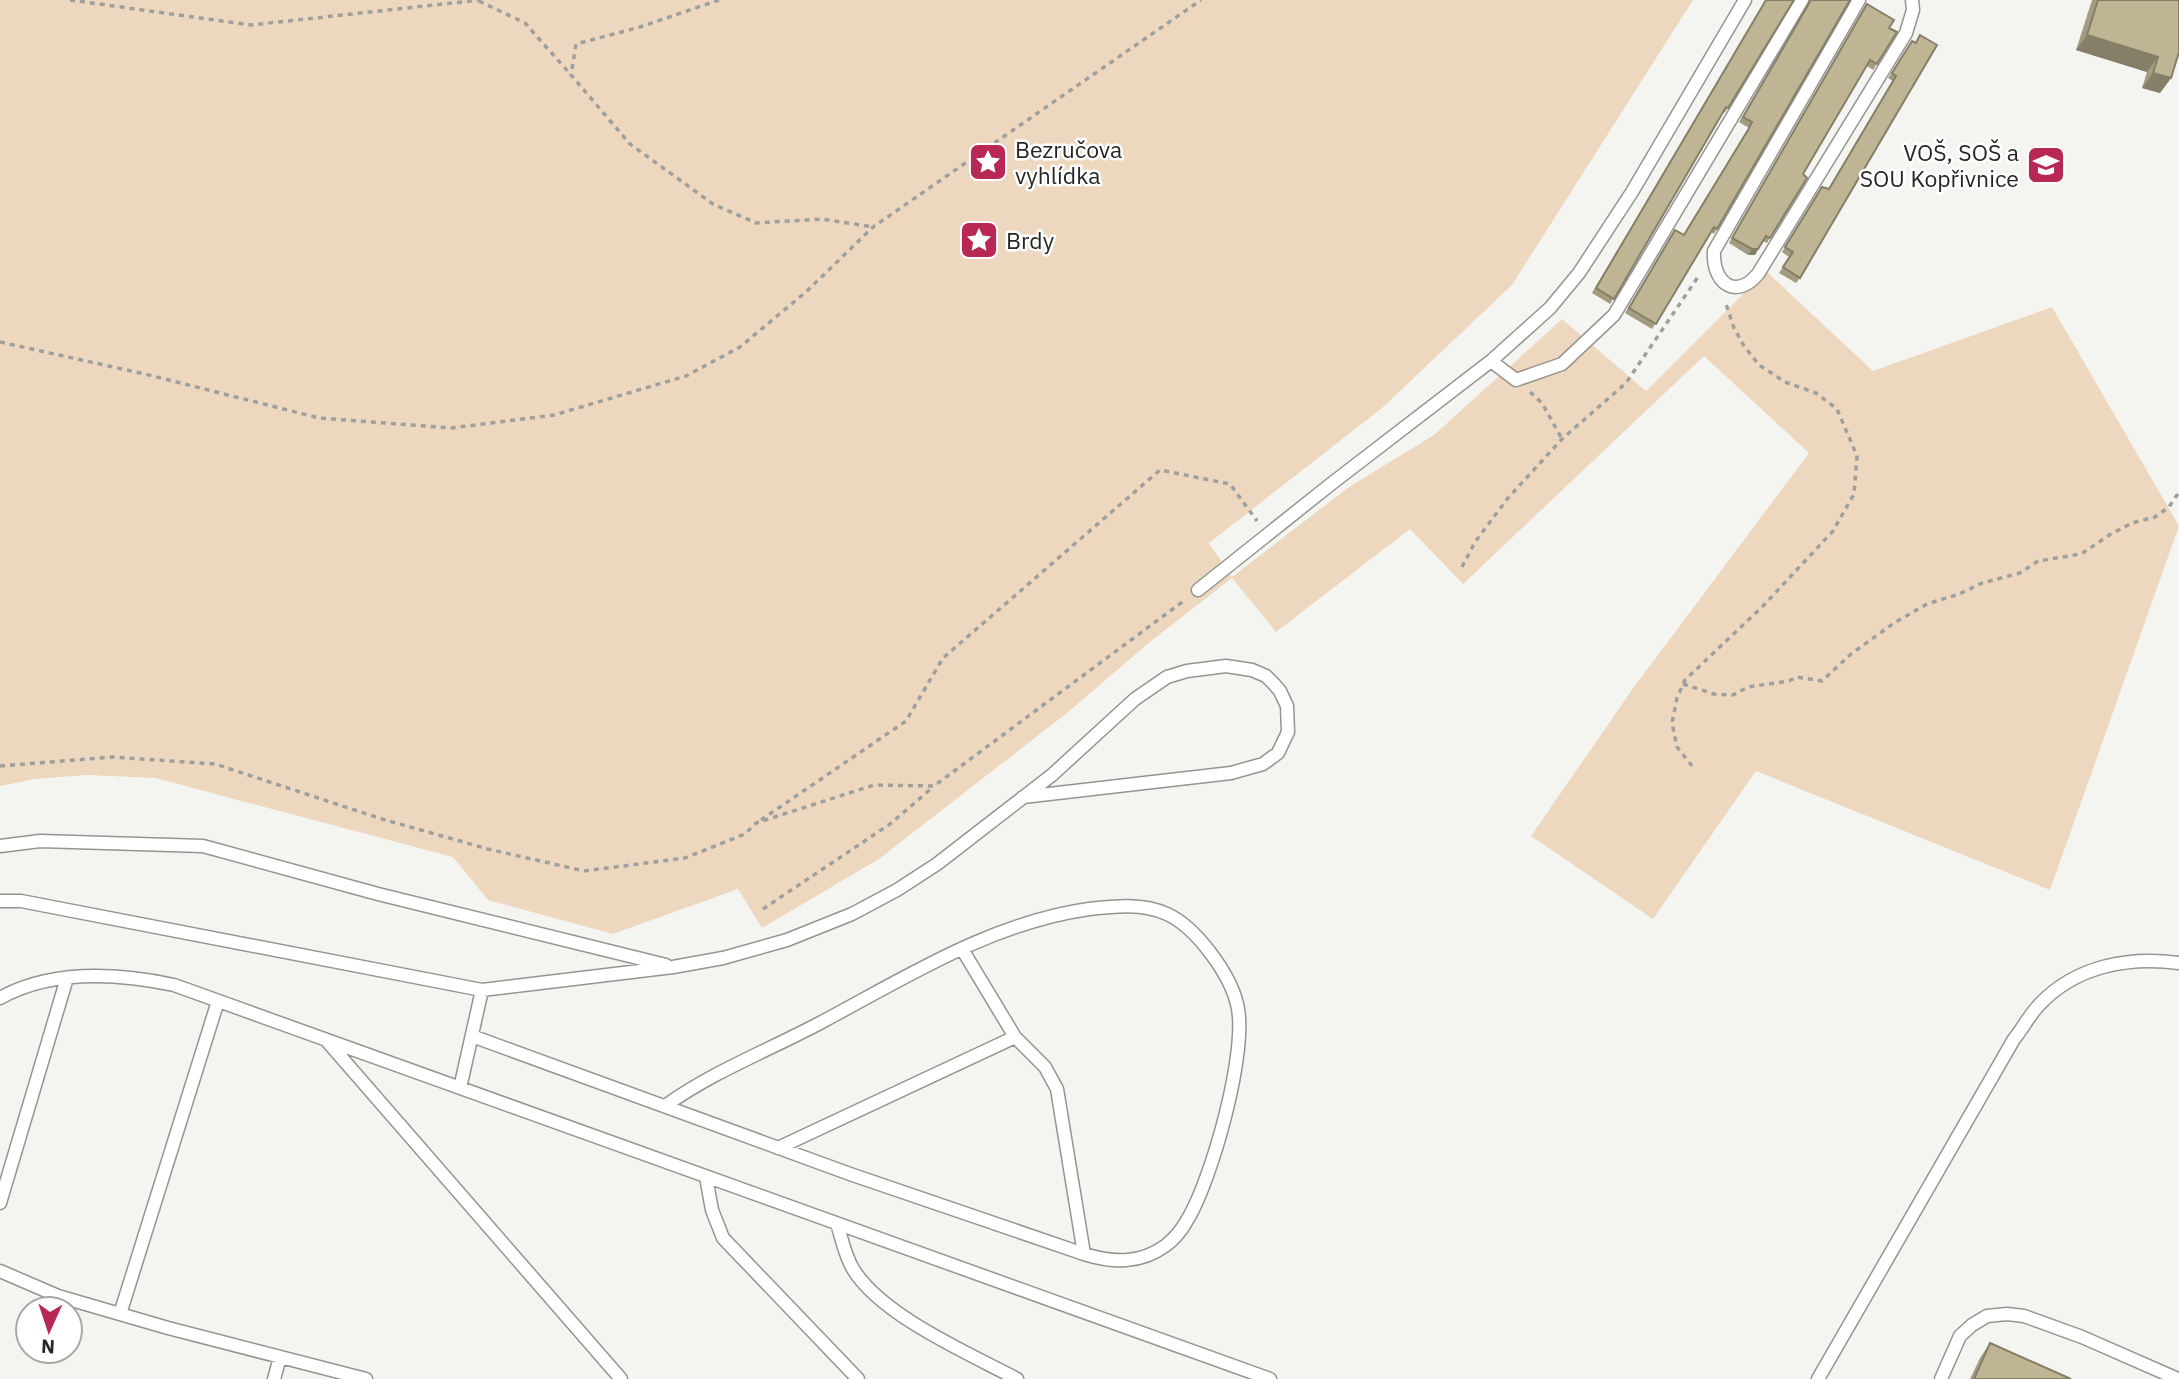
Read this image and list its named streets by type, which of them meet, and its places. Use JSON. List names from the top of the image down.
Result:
{
  "places": {
    "place": ["Bezručova vyhlídka", "Brdy"],
    "school or university": ["VOŠ, SOŠ a SOU Kopřivnice"]
  },
  "north": "bottom"
}
